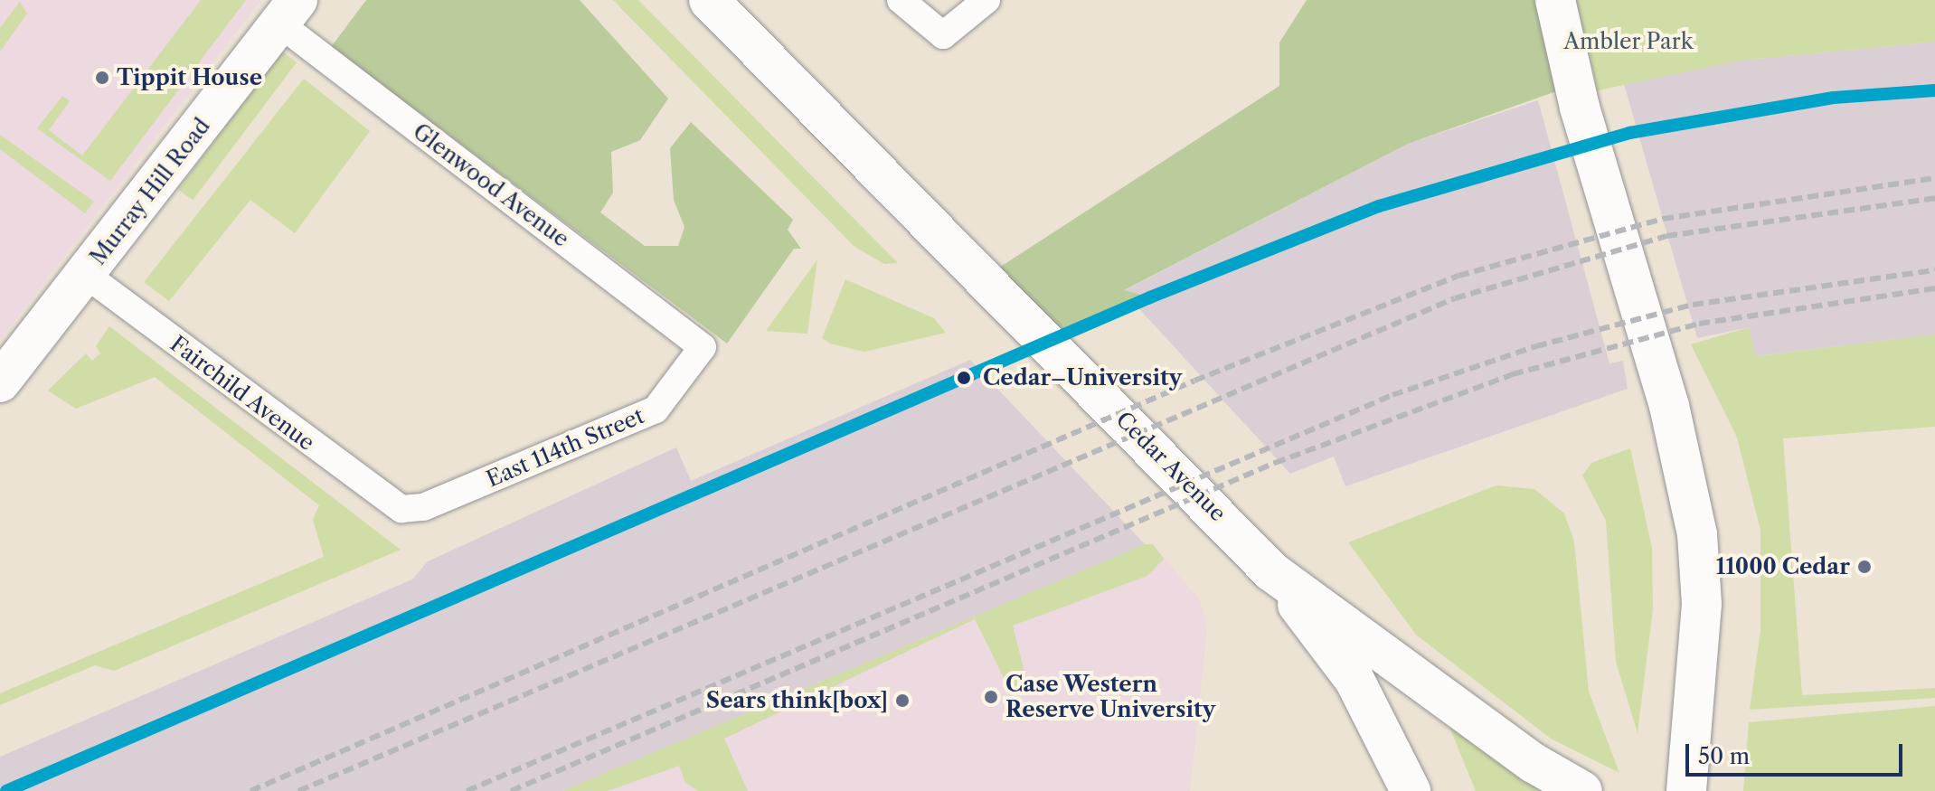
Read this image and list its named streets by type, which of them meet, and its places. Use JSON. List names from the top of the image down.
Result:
{
  "streets": {
    "main road": ["Murray Hill Road", "Cedar Avenue"],
    "street": ["Glenwood Avenue", "Fairchild Avenue", "East 114th Street"]
  },
  "crossings": [
    ["Glenwood Avenue", "Murray Hill Road"],
    ["Glenwood Avenue", "East 114th Street"],
    ["Murray Hill Road", "Fairchild Avenue"],
    ["Fairchild Avenue", "East 114th Street"]
  ],
  "parks": ["Ambler Park"],
  "places": [
    "Tippit House",
    "Cedar–University",
    "11000 Cedar",
    "Case Western Reserve University",
    "Sears think[box]"
  ],
  "scale_bar": "50 m"
}
